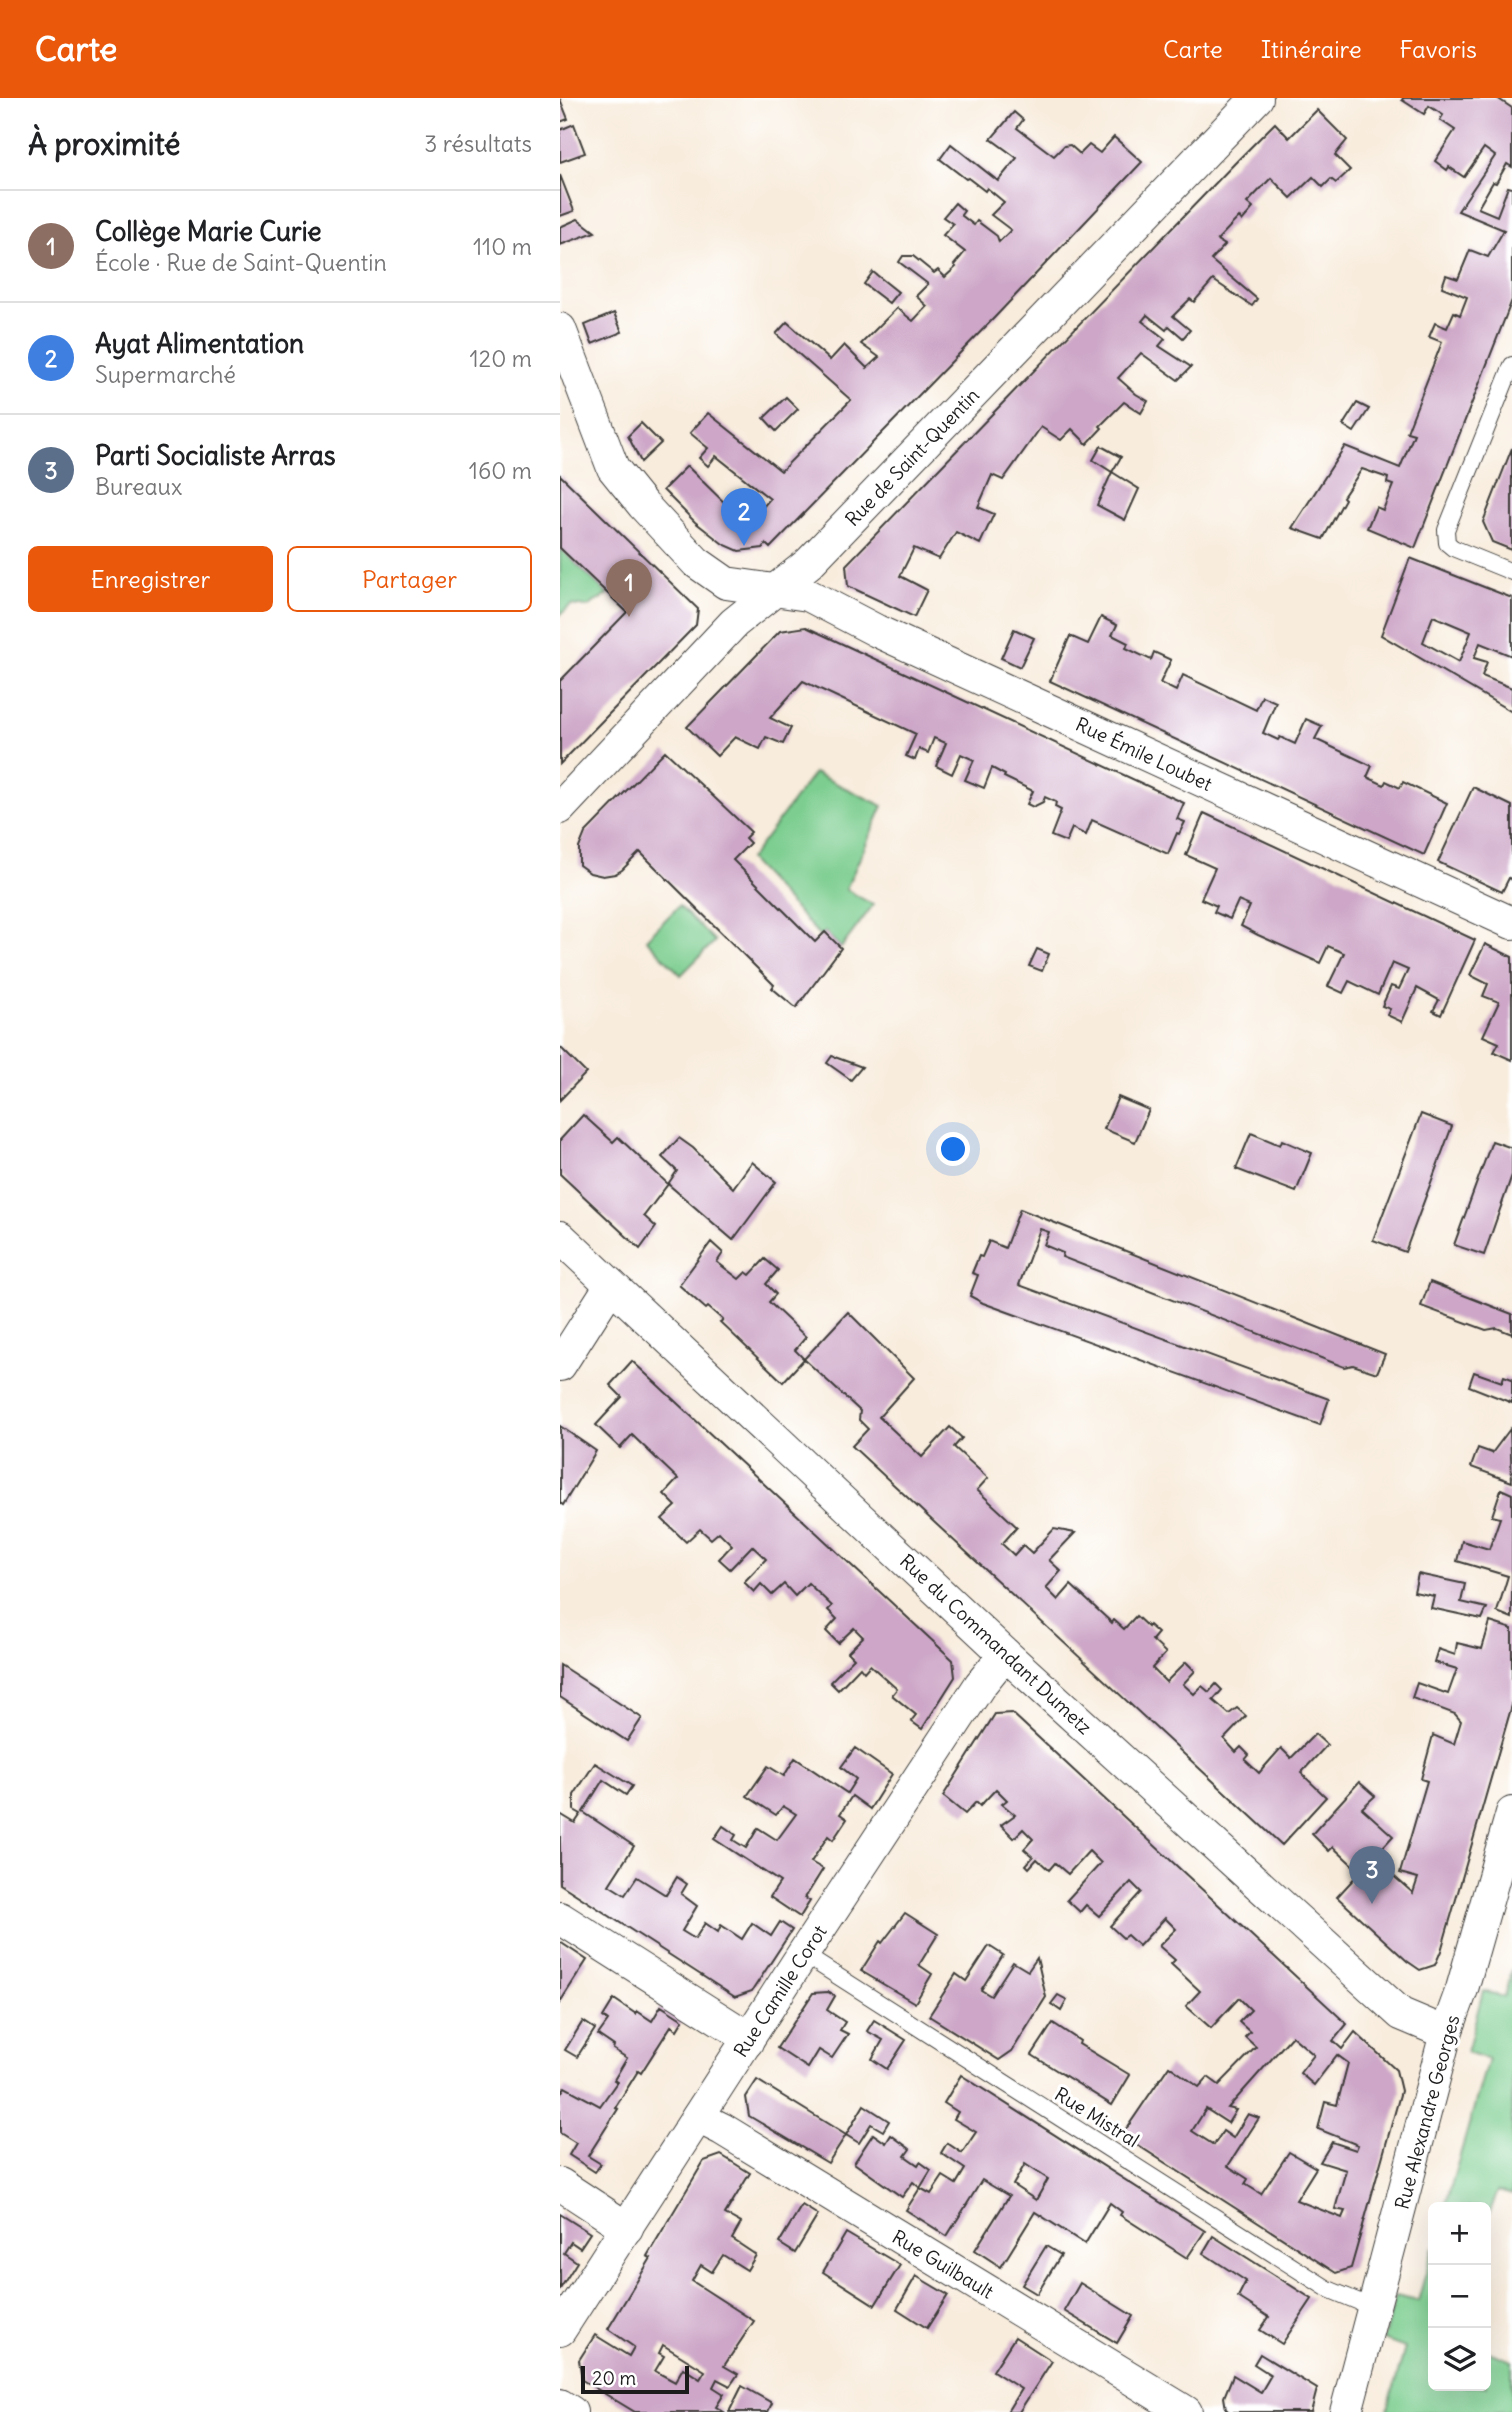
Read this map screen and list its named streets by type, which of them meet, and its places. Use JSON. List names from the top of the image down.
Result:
{
  "streets": {
    "street": [
      "Rue de Saint-Quentin",
      "Rue Émile Loubet",
      "Rue du Commandant Dumetz",
      "Rue Camille Corot",
      "Rue Alexandre Georges",
      "Rue Guilbault"
    ],
    "lane": ["Rue Mistral"]
  },
  "crossings": [
    ["Rue de Saint-Quentin", "Rue Émile Loubet"],
    ["Rue du Commandant Dumetz", "Rue Camille Corot"],
    ["Rue du Commandant Dumetz", "Rue Alexandre Georges"],
    ["Rue Camille Corot", "Rue Mistral"],
    ["Rue Camille Corot", "Rue Guilbault"],
    ["Rue Alexandre Georges", "Rue Mistral"]
  ],
  "scale_bar": "20 m",
  "page": {
    "header": "Carte",
    "nav": ["Carte", "Itinéraire", "Favoris"],
    "heading": ["À proximité", "3 résultats"],
    "list": [
      {
        "mark": "1",
        "name": "Collège Marie Curie",
        "note": "École · Rue de Saint-Quentin",
        "value": "110 m"
      },
      {
        "mark": "2",
        "name": "Ayat Alimentation",
        "note": "Supermarché",
        "value": "120 m"
      },
      {
        "mark": "3",
        "name": "Parti Socialiste Arras",
        "note": "Bureaux",
        "value": "160 m"
      }
    ],
    "pins": ["2", "1", "3"],
    "buttons": ["Enregistrer", "Partager"],
    "map_buttons": ["+", "−"],
    "scale": "20 m"
  }
}
